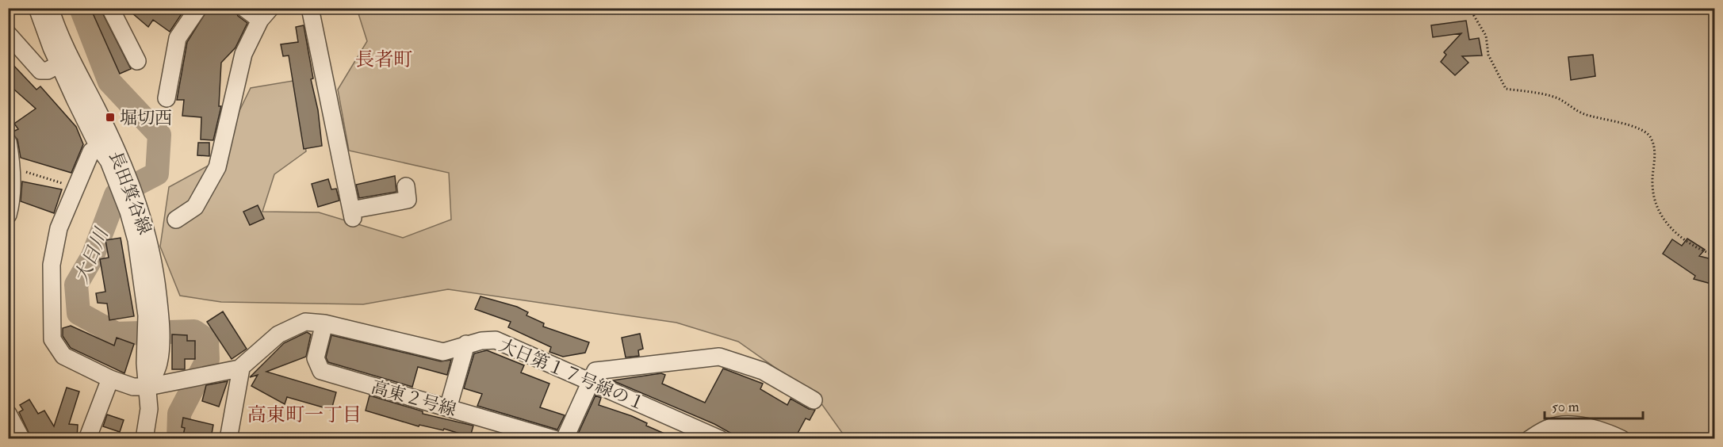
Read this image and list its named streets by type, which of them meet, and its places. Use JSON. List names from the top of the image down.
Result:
{
  "streets": {
    "street": ["長田箕谷線", "大日第１７号線の１", "高東２号線"]
  },
  "crossings": [
    ["大日第１７号線の１", "高東２号線"]
  ],
  "districts": ["長者町", "高東町一丁目"],
  "water": ["大日川"],
  "places": {
    "transit": ["堀切西"]
  },
  "scale_bar": "50 m"
}
